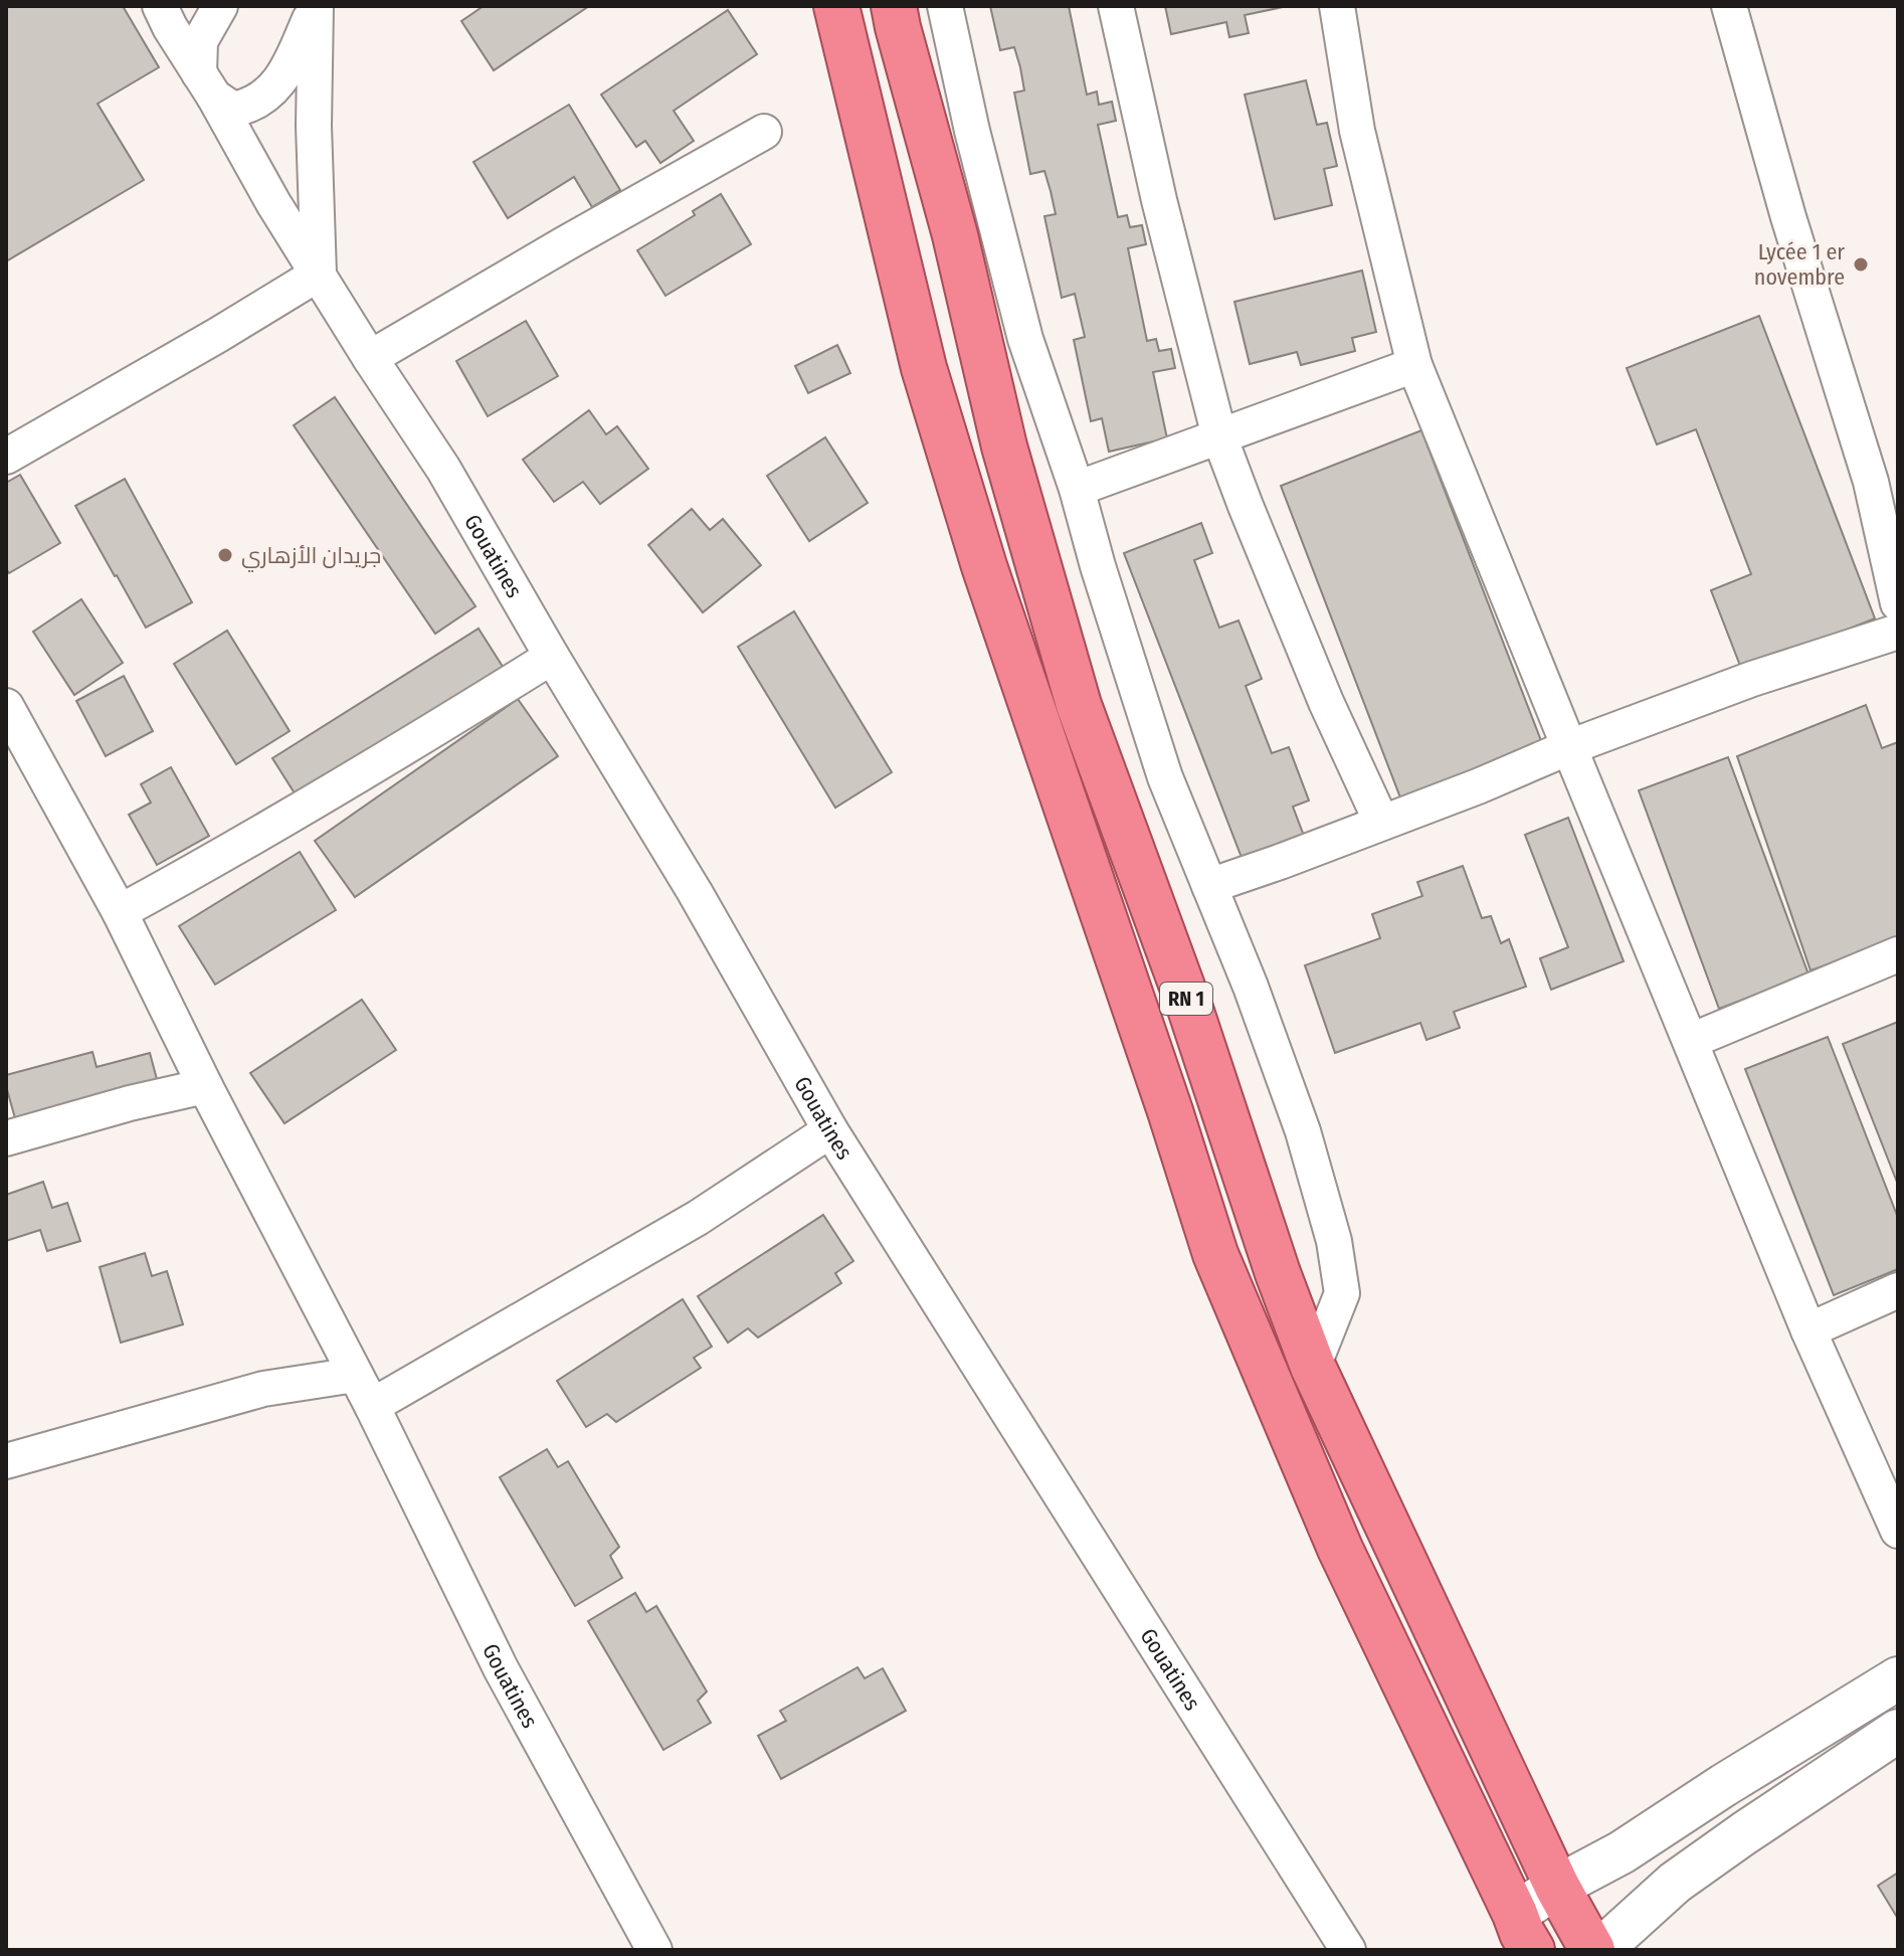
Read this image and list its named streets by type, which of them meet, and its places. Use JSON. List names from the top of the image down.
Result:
{
  "streets": {
    "highway": ["RN 1"],
    "street": ["Gouatines"]
  },
  "places": ["Lycée 1 er novembre", "جريدان الأزهاري"]
}
